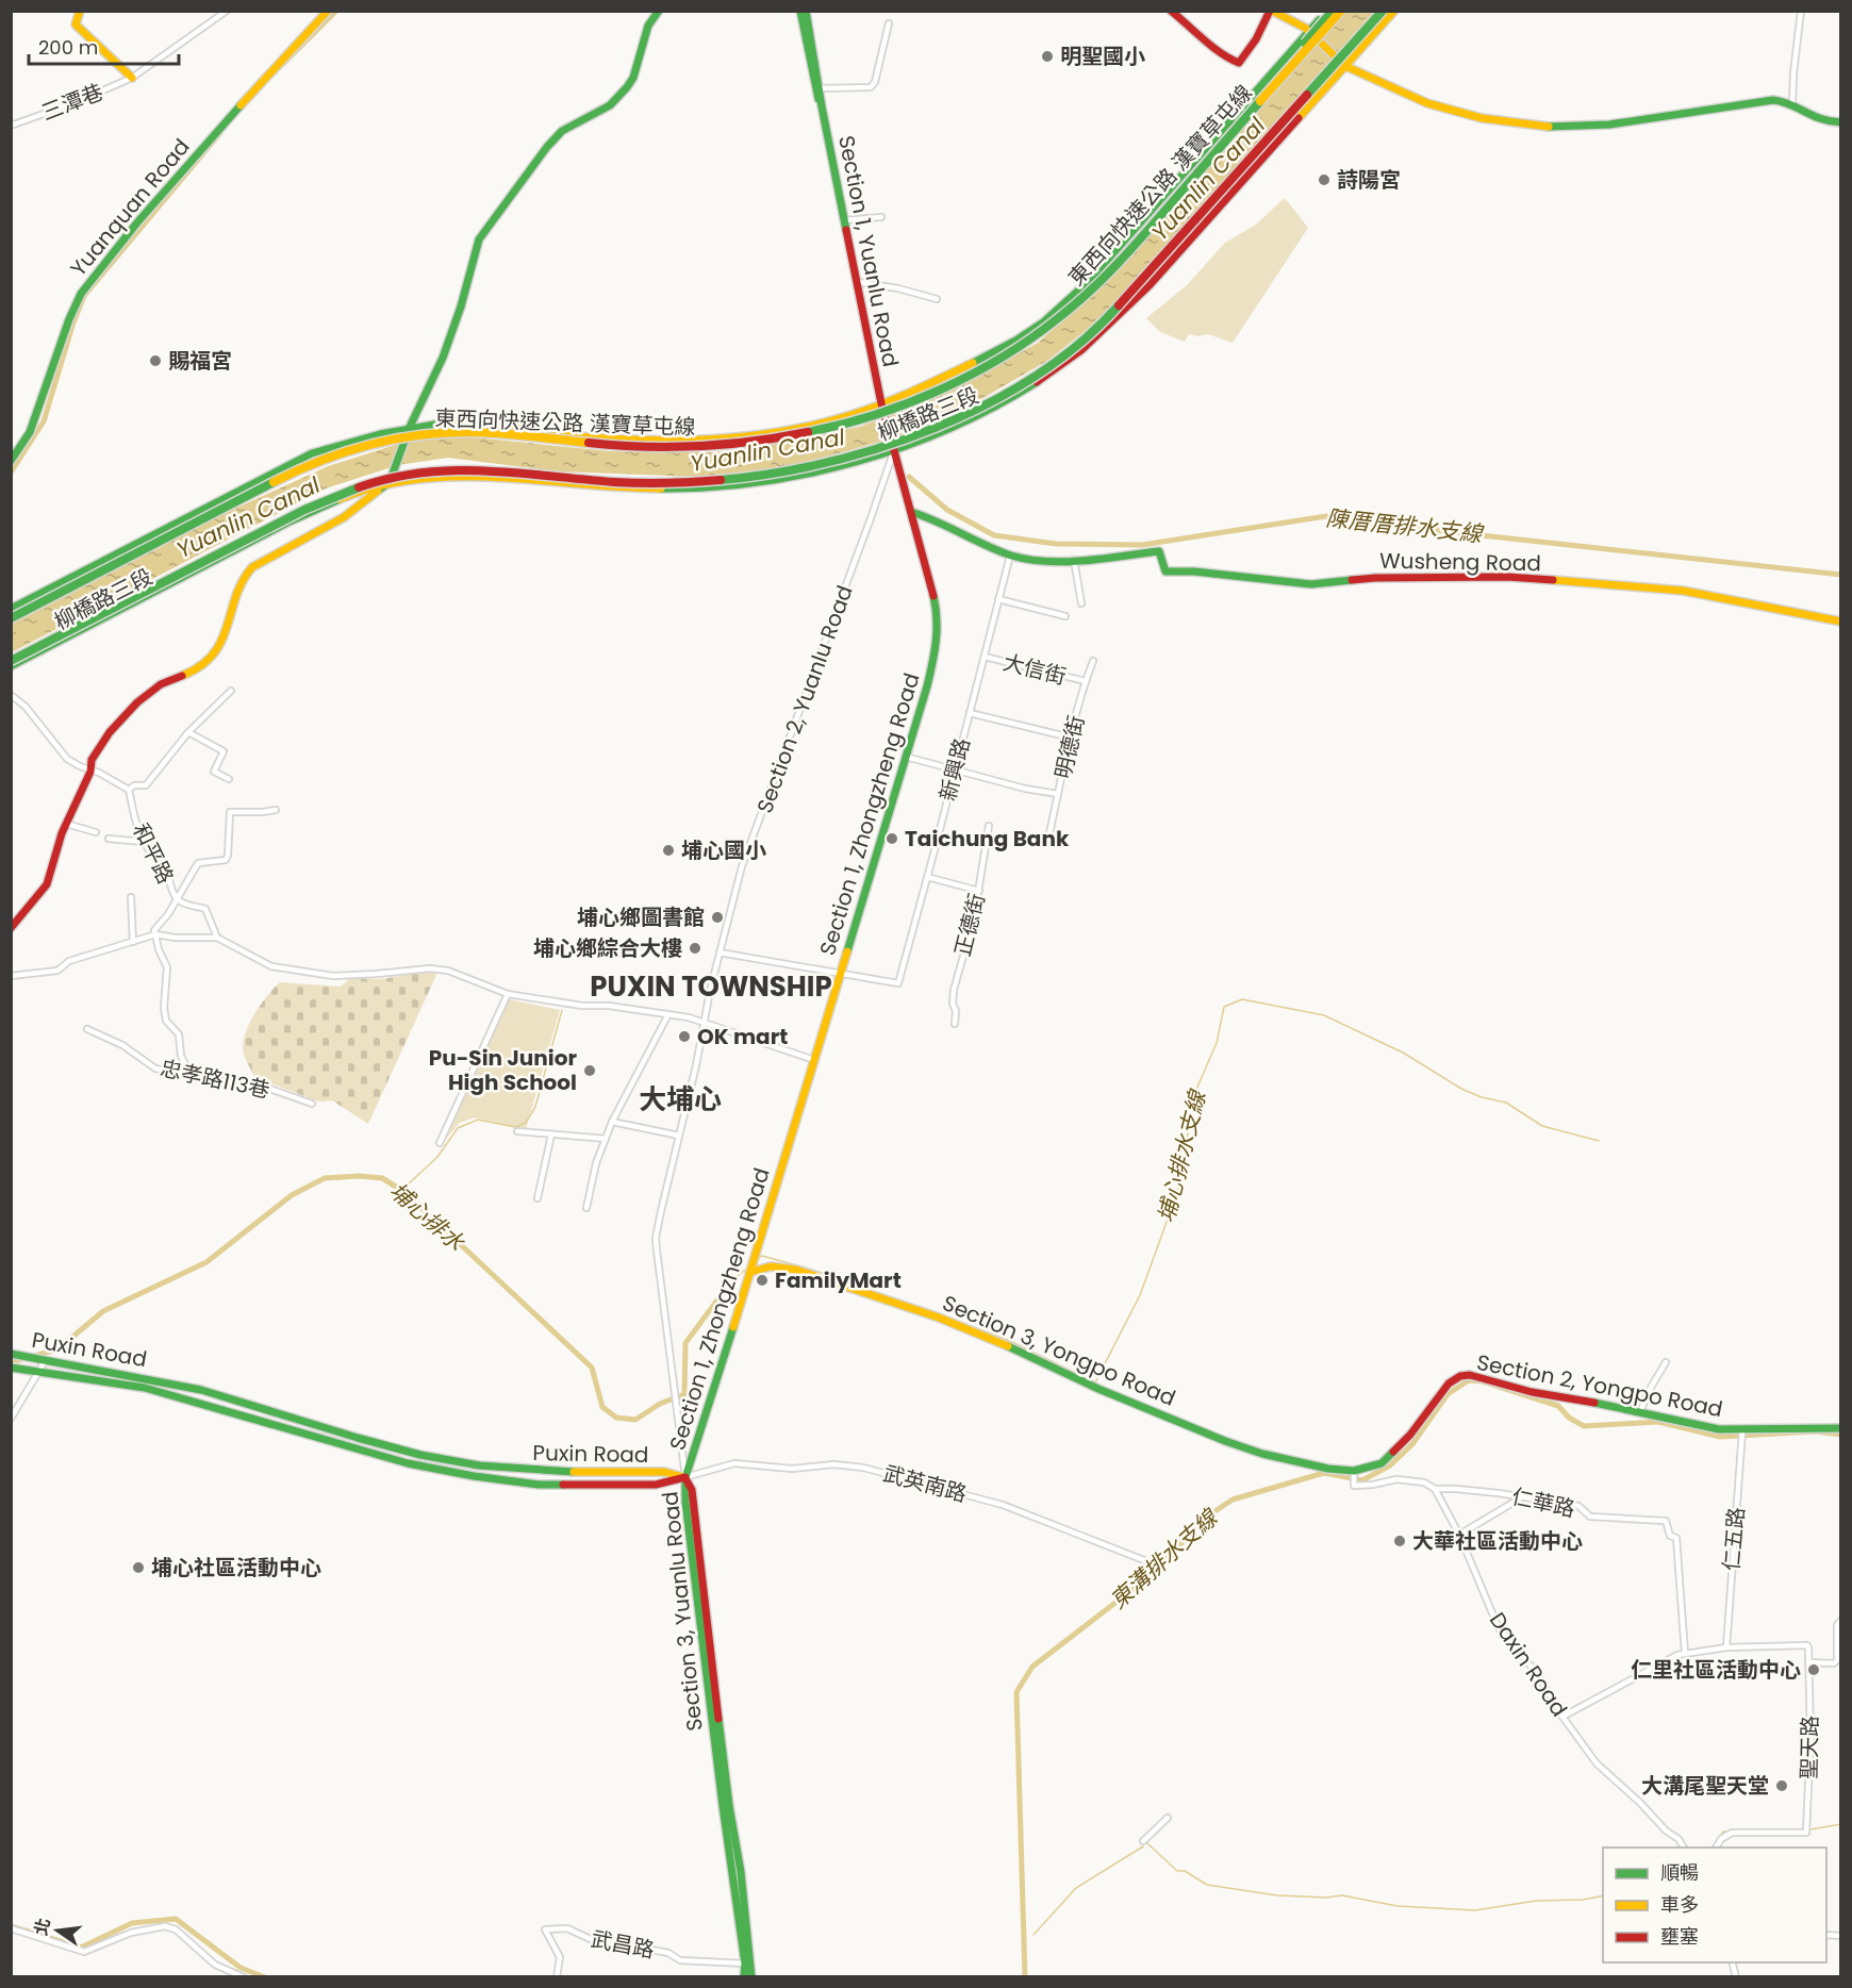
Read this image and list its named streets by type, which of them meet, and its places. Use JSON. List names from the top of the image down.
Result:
{
  "streets": {
    "main road": [
      "東西向快速公路 漢寶草屯線",
      "Yuanquan Road",
      "Section 1, Yuanlu Road",
      "柳橋路三段",
      "Wusheng Road",
      "Section 1, Zhongzheng Road",
      "Puxin Road",
      "Section 3, Yongpo Road",
      "Section 2, Yongpo Road",
      "Section 3, Yuanlu Road"
    ],
    "street": [
      "三潭巷",
      "大信街",
      "Section 2, Yuanlu Road",
      "明德街",
      "新興路",
      "和平路",
      "正德街",
      "忠孝路113巷",
      "武英南路",
      "仁華路",
      "仁五路",
      "Daxin Road",
      "聖天路",
      "武昌路"
    ]
  },
  "crossings": [
    ["Section 1, Yuanlu Road", "柳橋路三段"],
    ["Section 1, Yuanlu Road", "Section 1, Zhongzheng Road"],
    ["柳橋路三段", "Section 2, Yuanlu Road"],
    ["柳橋路三段", "Section 1, Zhongzheng Road"],
    ["Wusheng Road", "新興路"],
    ["Wusheng Road", "Section 1, Zhongzheng Road"],
    ["大信街", "明德街"],
    ["大信街", "新興路"],
    ["Section 2, Yuanlu Road", "Section 1, Zhongzheng Road"],
    ["Section 2, Yuanlu Road", "Puxin Road"],
    ["Section 2, Yuanlu Road", "武英南路"],
    ["Section 2, Yuanlu Road", "Section 3, Yuanlu Road"],
    ["新興路", "Section 1, Zhongzheng Road"],
    ["Section 1, Zhongzheng Road", "Puxin Road"],
    ["Section 1, Zhongzheng Road", "Section 3, Yongpo Road"],
    ["Section 1, Zhongzheng Road", "武英南路"],
    ["Section 1, Zhongzheng Road", "Section 3, Yuanlu Road"],
    ["Puxin Road", "武英南路"],
    ["Puxin Road", "Section 3, Yuanlu Road"],
    ["Section 3, Yongpo Road", "Section 2, Yongpo Road"],
    ["Section 2, Yongpo Road", "仁五路"],
    ["武英南路", "Section 3, Yuanlu Road"],
    ["仁華路", "Daxin Road"],
    ["Section 3, Yuanlu Road", "武昌路"]
  ],
  "districts": ["PUXIN TOWNSHIP", "大埔心"],
  "water": [
    "Yuanlin Canal",
    "陳厝厝排水支線",
    "埔心排水支線",
    "埔心排水",
    "東溝排水支線"
  ],
  "places": [
    "明聖國小",
    "詩陽宮",
    "賜福宮",
    "Taichung Bank",
    "埔心國小",
    "埔心鄉圖書館",
    "埔心鄉綜合大樓",
    "OK mart",
    "Pu-Sin Junior High School",
    "FamilyMart",
    "大華社區活動中心",
    "埔心社區活動中心",
    "仁里社區活動中心",
    "大溝尾聖天堂"
  ],
  "legend": ["順暢", "車多", "壅塞"],
  "scale_bar": "200 m",
  "north": "left"
}
